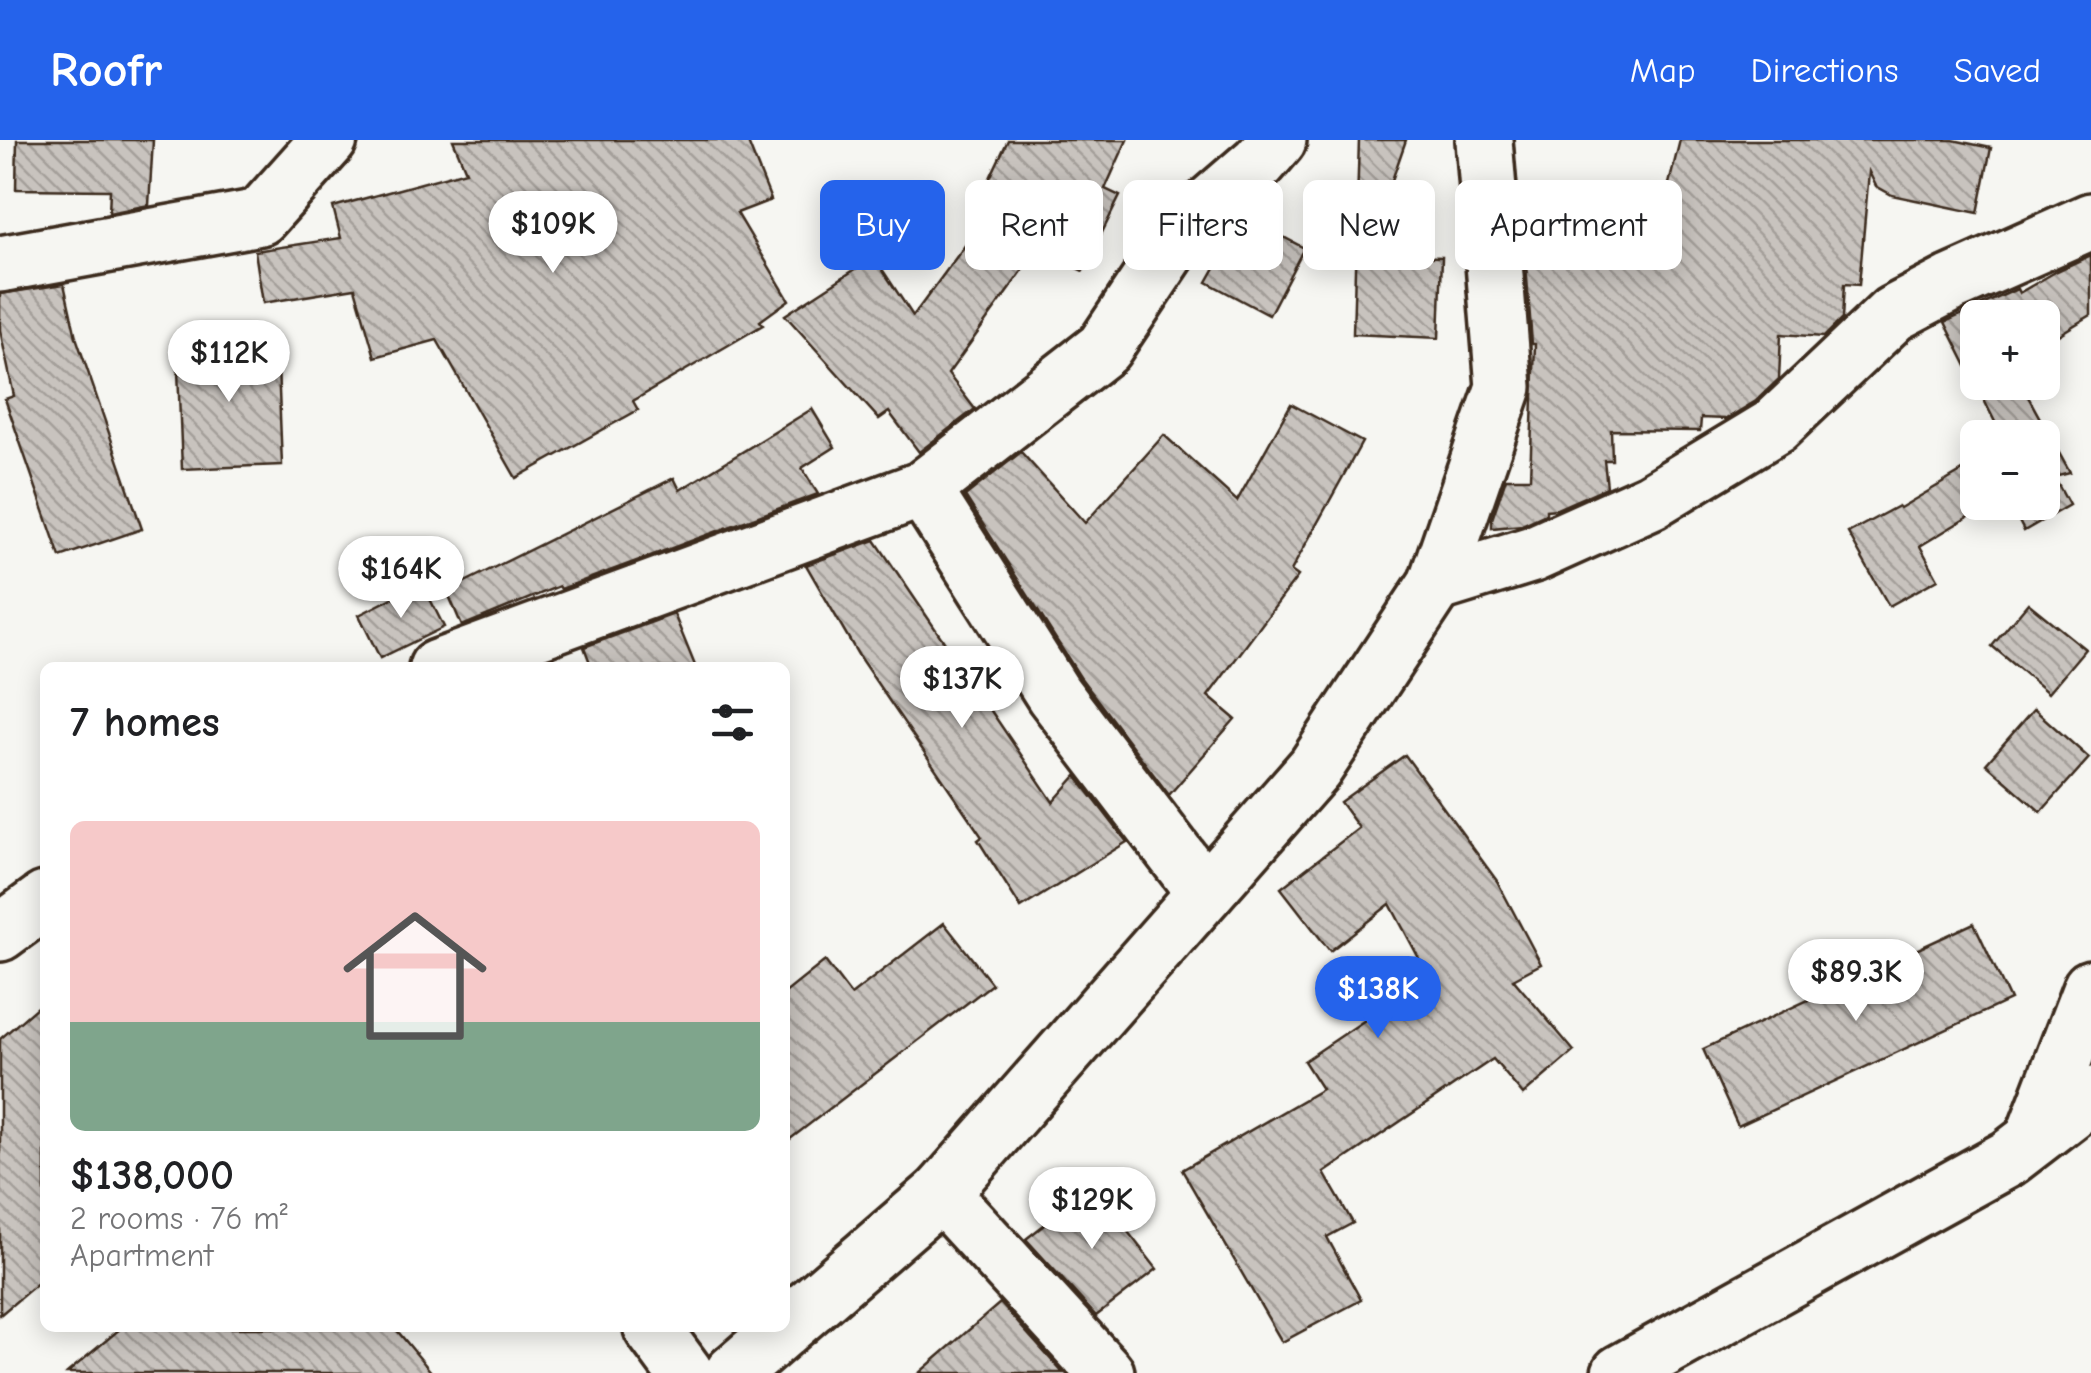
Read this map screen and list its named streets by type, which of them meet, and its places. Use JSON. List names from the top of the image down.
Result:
{
  "page": {
    "header": "Roofr",
    "nav": ["Map", "Directions", "Saved"],
    "chip": [
      "Buy",
      "Rent",
      "Filters",
      "New",
      "Apartment"
    ],
    "price": [
      "$109K",
      "$112K",
      "$164K",
      "$137K",
      "$89.3K",
      "$138K",
      "$129K"
    ],
    "map_buttons": ["+", "−"],
    "heading": "7 homes",
    "list": [
      {
        "name": "$138,000",
        "note": "2 rooms · 76 m² · Apartment"
      }
    ]
  }
}
